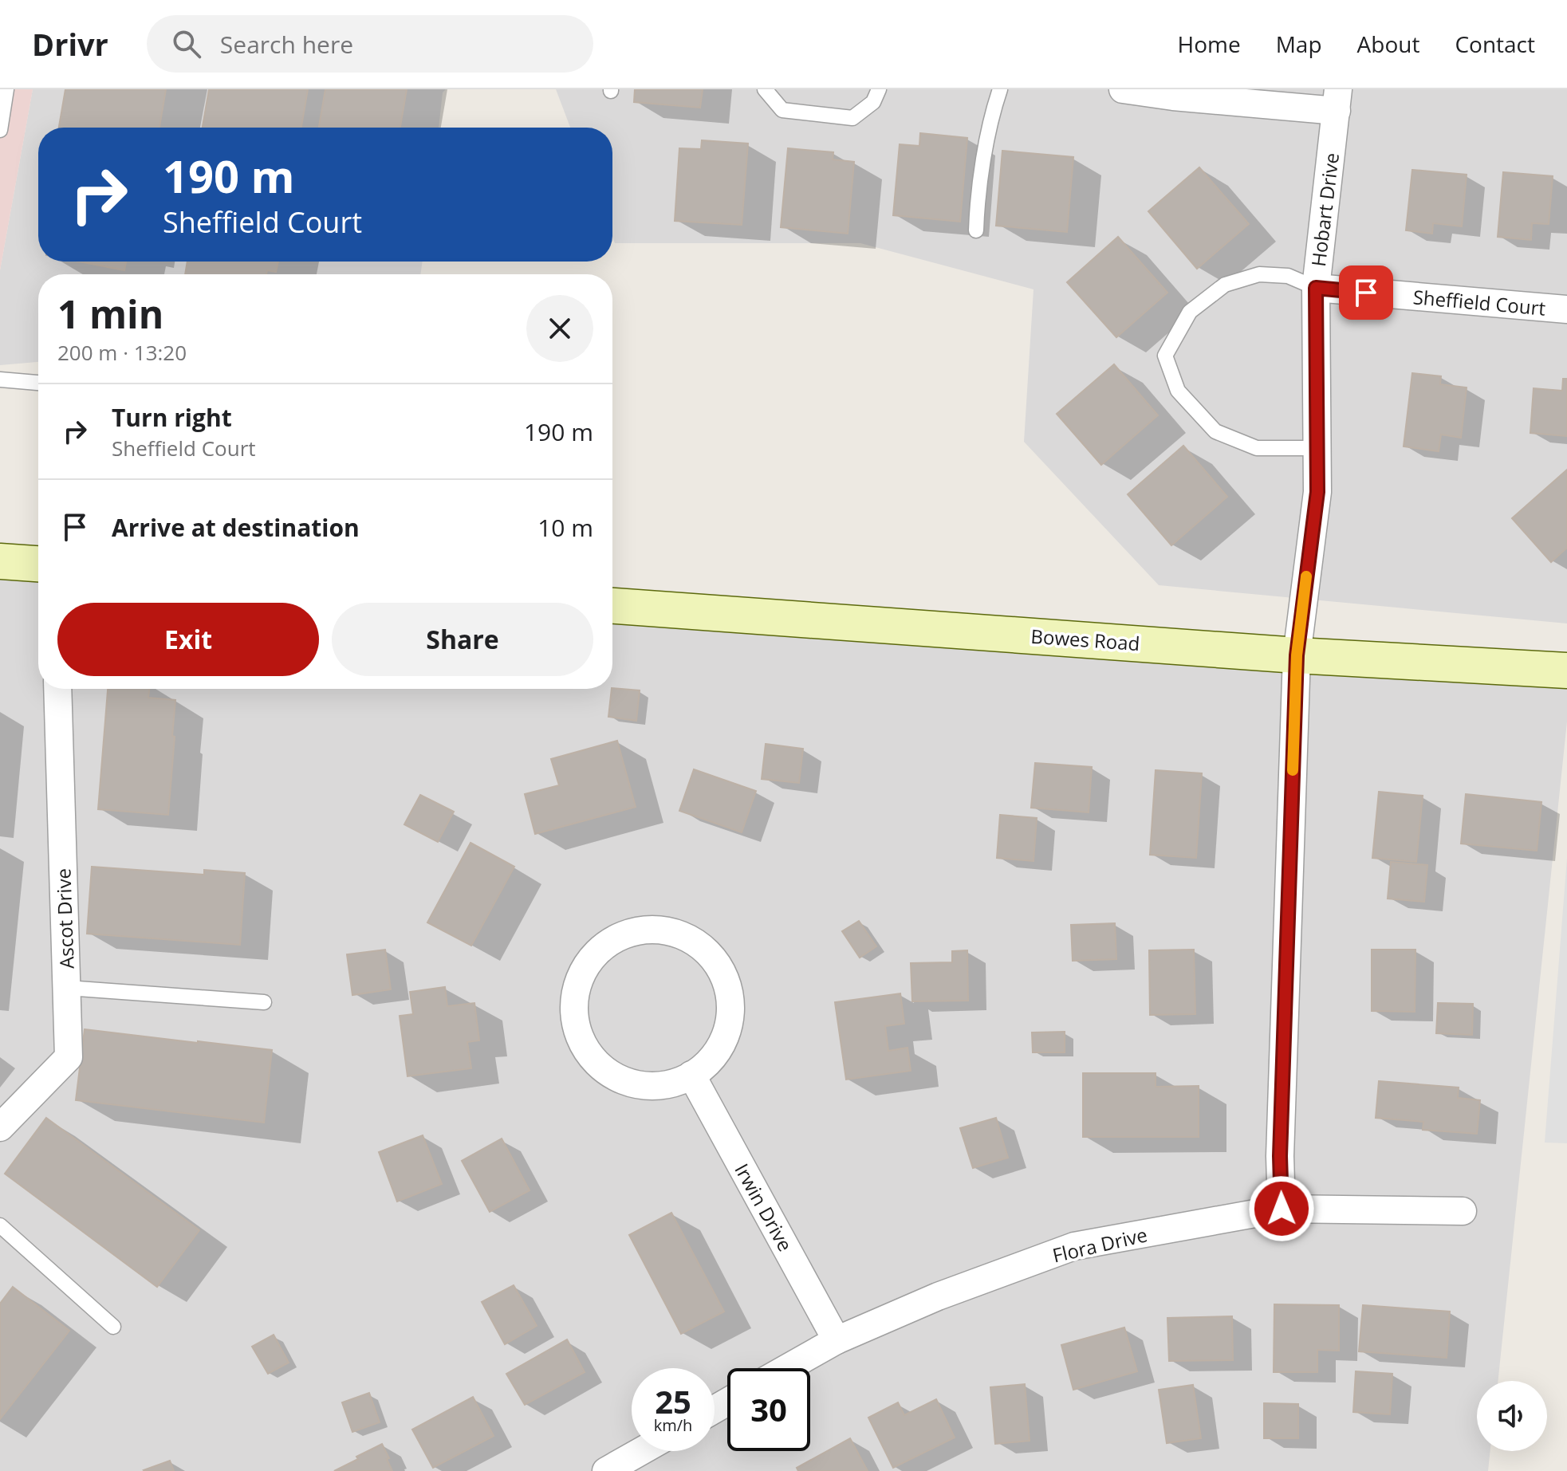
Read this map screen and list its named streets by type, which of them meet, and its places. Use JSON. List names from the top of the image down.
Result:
{
  "streets": {
    "main road": ["Bowes Road"],
    "street": [
      "Hobart Drive",
      "Sheffield Court",
      "Ascot Drive",
      "Irwin Drive",
      "Flora Drive"
    ]
  },
  "crossings": [
    ["Hobart Drive", "Sheffield Court"],
    ["Hobart Drive", "Bowes Road"],
    ["Hobart Drive", "Flora Drive"],
    ["Irwin Drive", "Flora Drive"]
  ],
  "page": {
    "header": "Drivr",
    "search": "Search here",
    "nav": [
      "Home",
      "Map",
      "About",
      "Contact"
    ],
    "turn": ["190 m", "Sheffield Court"],
    "heading": ["1 min", "200 m · 13:20"],
    "list": [
      {
        "name": "Turn right",
        "note": "Sheffield Court",
        "value": "190 m"
      },
      {
        "name": "Arrive at destination",
        "value": "10 m"
      }
    ],
    "buttons": ["Exit", "Share"],
    "speed": "25 km/h",
    "limit": "30"
  }
}
